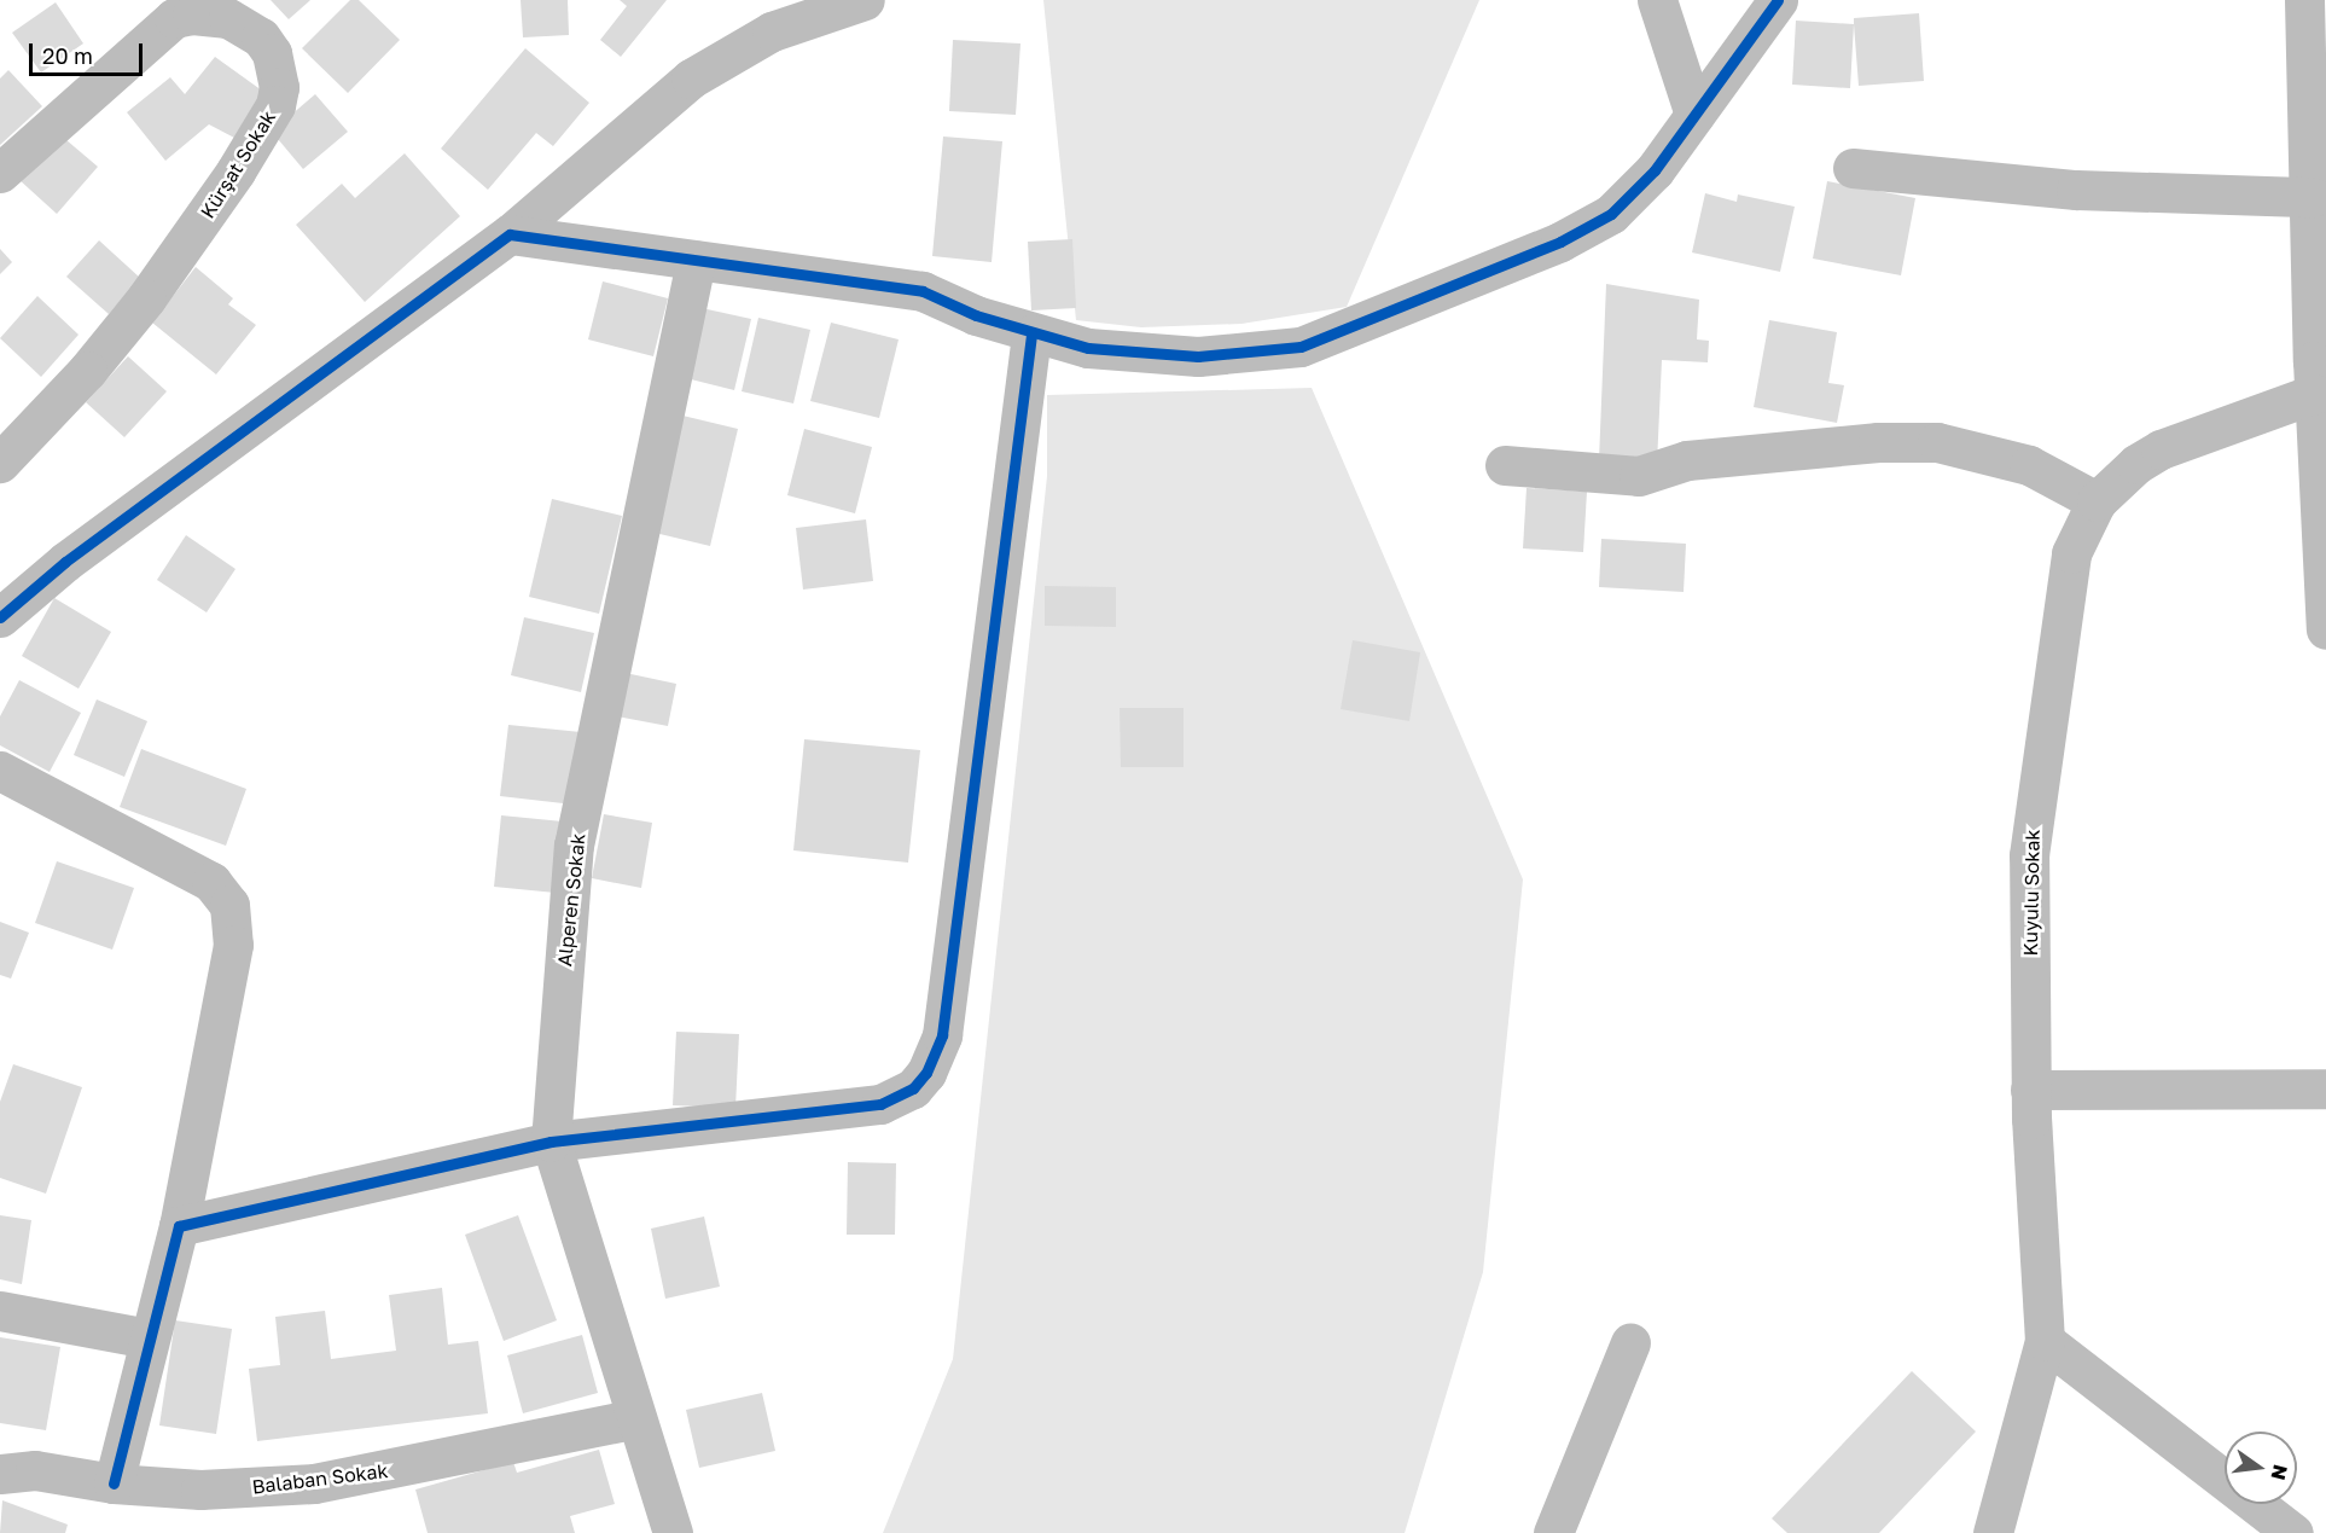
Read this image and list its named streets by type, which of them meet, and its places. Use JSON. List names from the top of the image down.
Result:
{
  "streets": {
    "street": [
      "Kürşat Sokak",
      "Kuyulu Sokak",
      "Alperen Sokak",
      "Balaban Sokak"
    ]
  },
  "crossings": [
    ["Alperen Sokak", "Balaban Sokak"]
  ],
  "scale_bar": "20 m",
  "north": "right"
}
